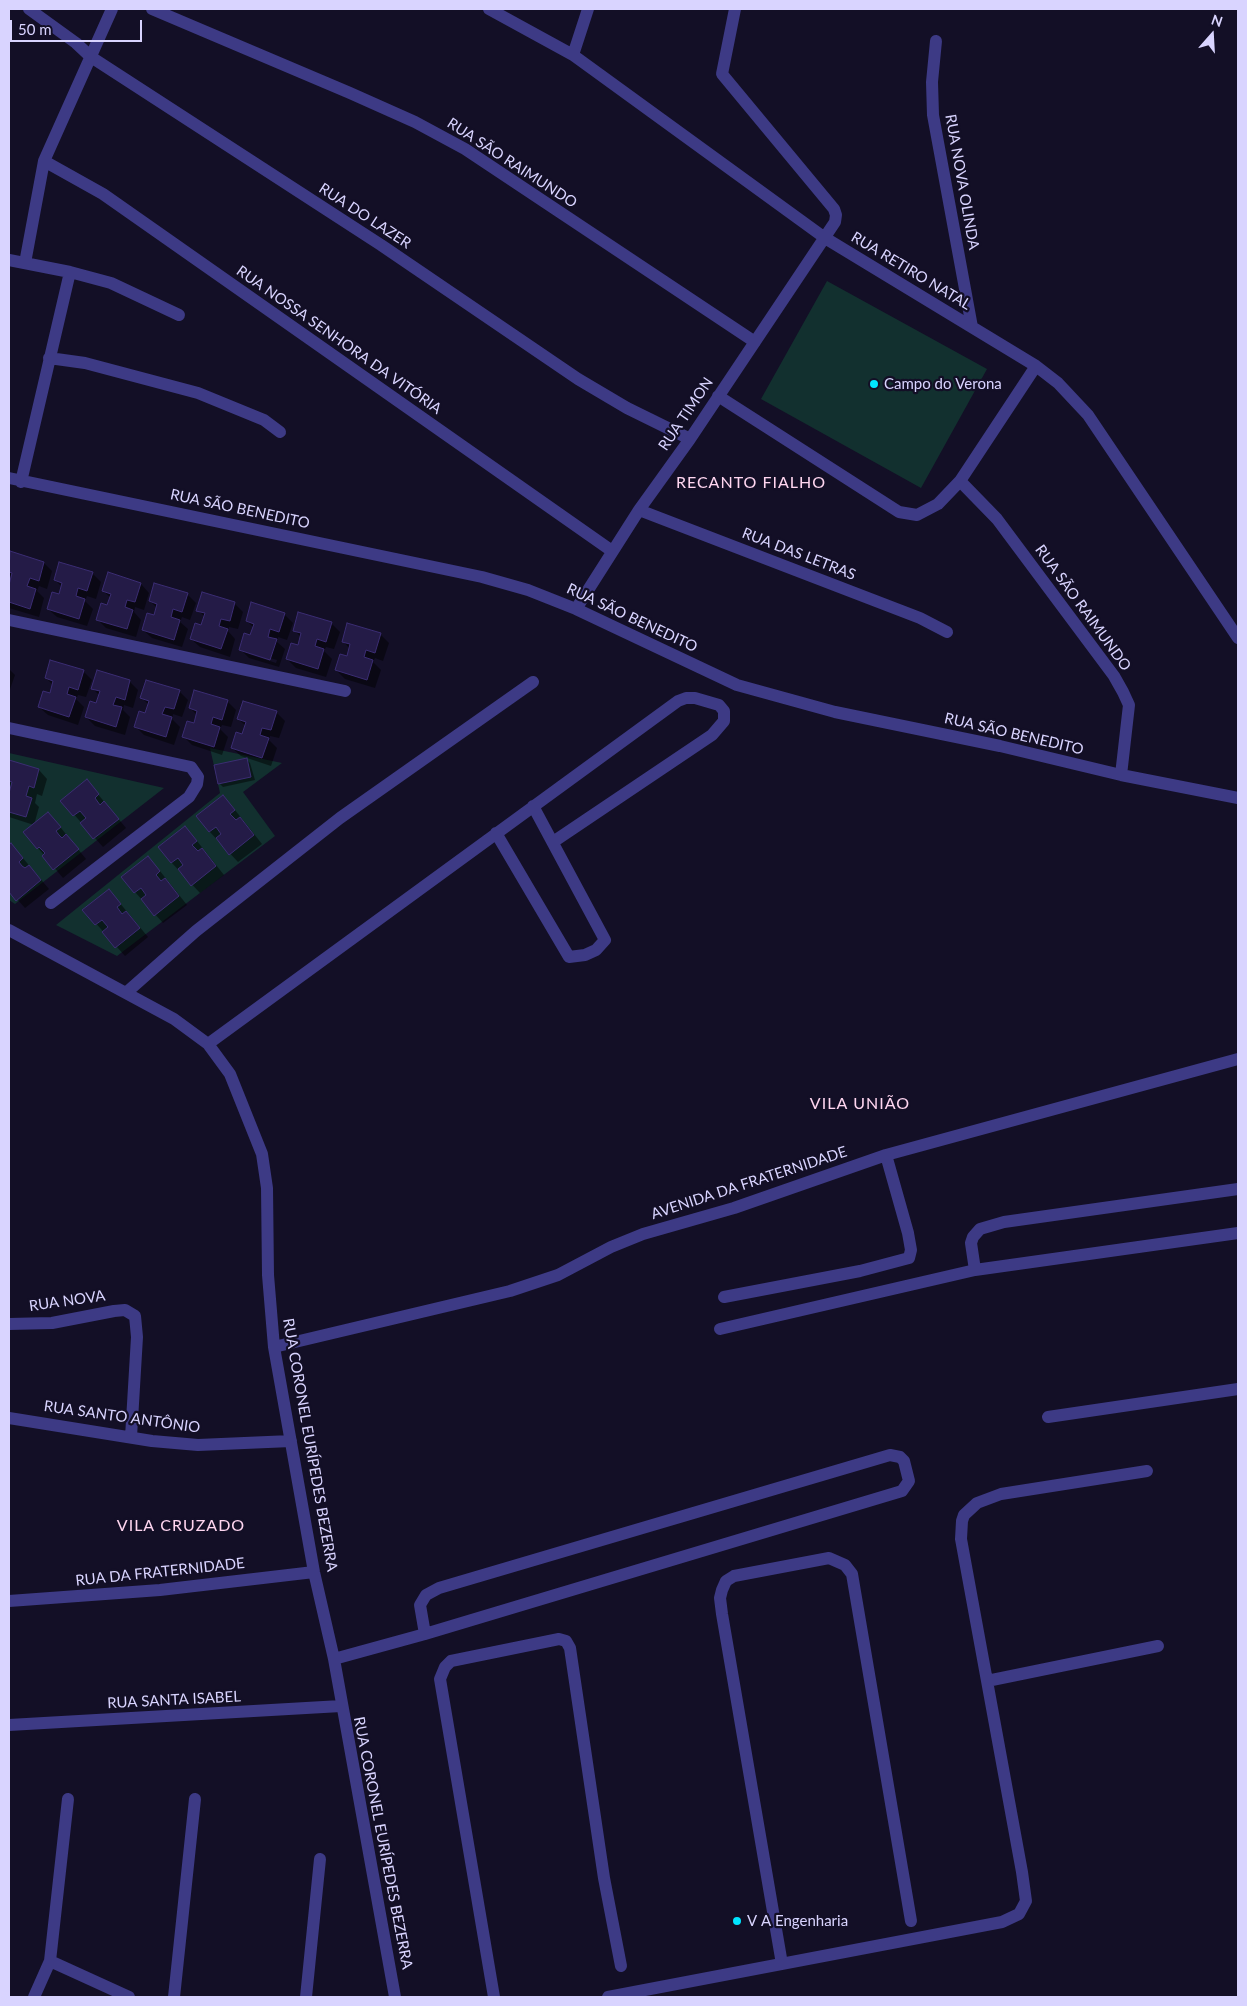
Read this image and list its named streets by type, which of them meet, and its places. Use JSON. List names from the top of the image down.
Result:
{
  "streets": {
    "street": [
      "RUA SÃO RAIMUNDO",
      "RUA NOVA OLINDA",
      "RUA DO LAZER",
      "RUA RETIRO NATAL",
      "RUA NOSSA SENHORA DA VITÓRIA",
      "RUA TIMON",
      "RUA SÃO BENEDITO",
      "RUA DAS LETRAS",
      "AVENIDA DA FRATERNIDADE",
      "RUA NOVA",
      "RUA SANTO ANTÔNIO",
      "RUA CORONEL EURÍPEDES BEZERRA",
      "RUA DA FRATERNIDADE",
      "RUA SANTA ISABEL"
    ]
  },
  "crossings": [
    ["RUA SÃO RAIMUNDO", "RUA TIMON"],
    ["RUA SÃO RAIMUNDO", "RUA SÃO BENEDITO"],
    ["RUA NOVA OLINDA", "RUA RETIRO NATAL"],
    ["RUA DO LAZER", "RUA TIMON"],
    ["RUA RETIRO NATAL", "RUA TIMON"],
    ["RUA NOSSA SENHORA DA VITÓRIA", "RUA TIMON"],
    ["RUA TIMON", "RUA SÃO BENEDITO"],
    ["RUA TIMON", "RUA DAS LETRAS"],
    ["AVENIDA DA FRATERNIDADE", "RUA CORONEL EURÍPEDES BEZERRA"],
    ["RUA NOVA", "RUA SANTO ANTÔNIO"],
    ["RUA SANTO ANTÔNIO", "RUA CORONEL EURÍPEDES BEZERRA"],
    ["RUA CORONEL EURÍPEDES BEZERRA", "RUA DA FRATERNIDADE"],
    ["RUA CORONEL EURÍPEDES BEZERRA", "RUA SANTA ISABEL"]
  ],
  "districts": ["RECANTO FIALHO", "VILA UNIÃO", "VILA CRUZADO"],
  "places": ["Campo do Verona", "V A Engenharia"],
  "scale_bar": "50 m",
  "north": "top"
}
